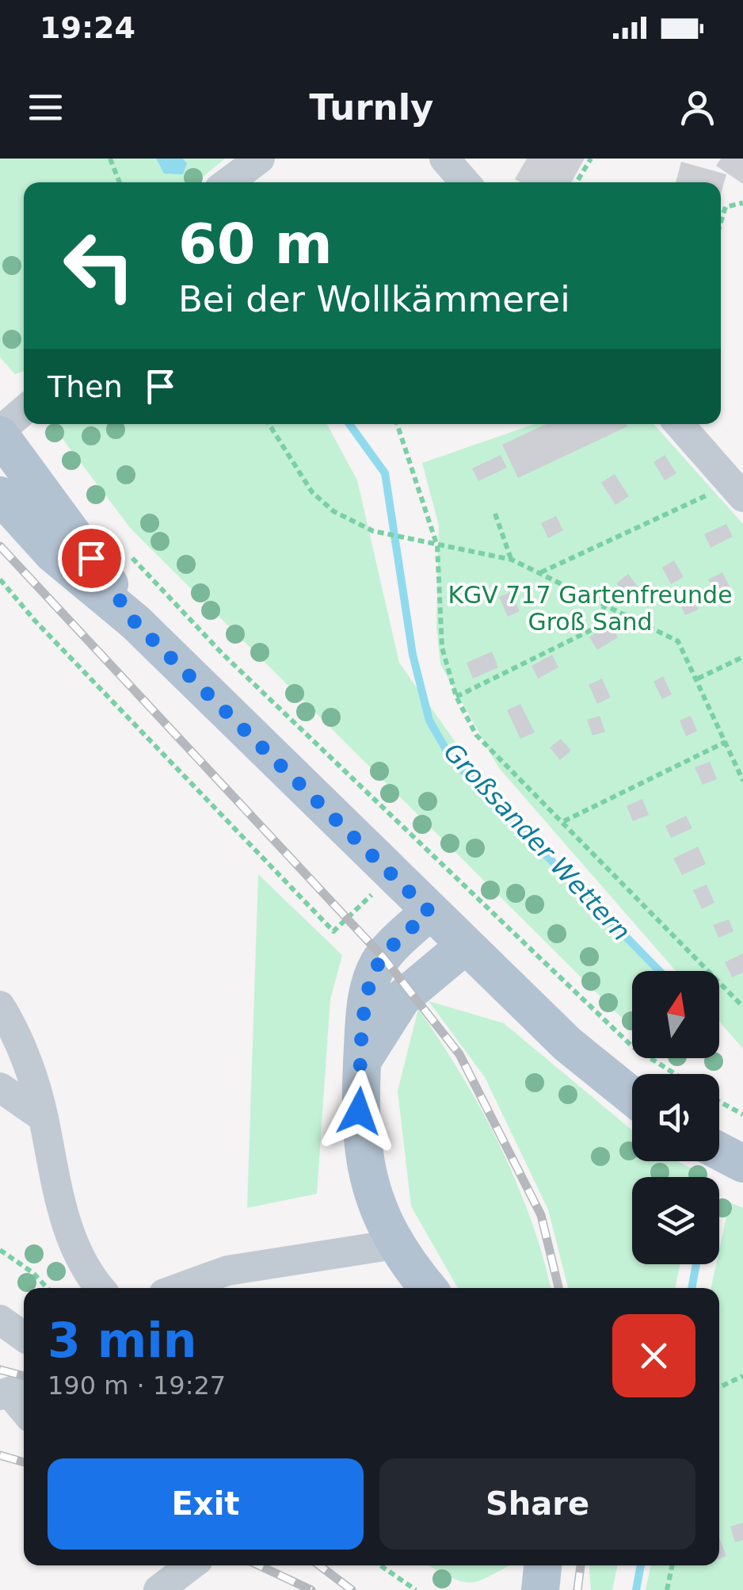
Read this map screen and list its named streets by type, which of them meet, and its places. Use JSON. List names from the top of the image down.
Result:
{
  "water": ["Großsander Wettern"],
  "parks": ["KGV 717 Gartenfreunde Groß Sand"],
  "north": "top",
  "page": {
    "status": "19:24",
    "header": "Turnly",
    "turn": ["60 m", "Bei der Wollkämmerei"],
    "then": "Then",
    "heading": ["3 min", "190 m · 19:27"],
    "buttons": ["Exit", "Share"]
  }
}
